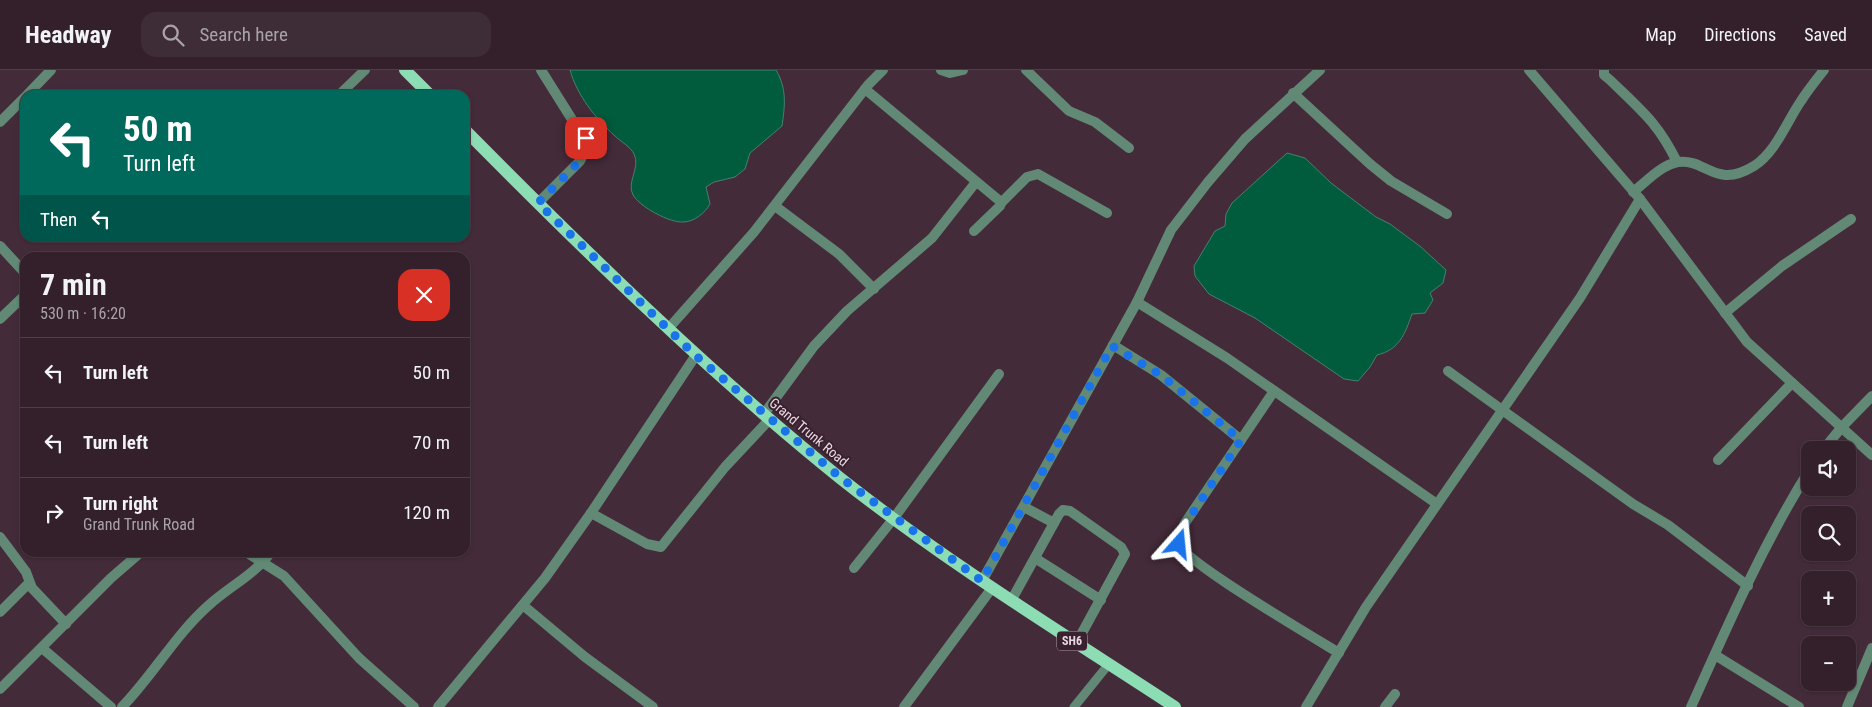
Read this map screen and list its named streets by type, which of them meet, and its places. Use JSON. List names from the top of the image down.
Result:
{
  "streets": {
    "main road": ["Grand Trunk Road", "SH6"]
  },
  "page": {
    "header": "Headway",
    "search": "Search here",
    "nav": ["Map", "Directions", "Saved"],
    "turn": ["50 m", "Turn left"],
    "then": "Then",
    "heading": ["7 min", "530 m · 16:20"],
    "list": [
      {
        "name": "Turn left",
        "value": "50 m"
      },
      {
        "name": "Turn left",
        "value": "70 m"
      },
      {
        "name": "Turn right",
        "note": "Grand Trunk Road",
        "value": "120 m"
      }
    ],
    "map_buttons": ["+", "−"]
  }
}
